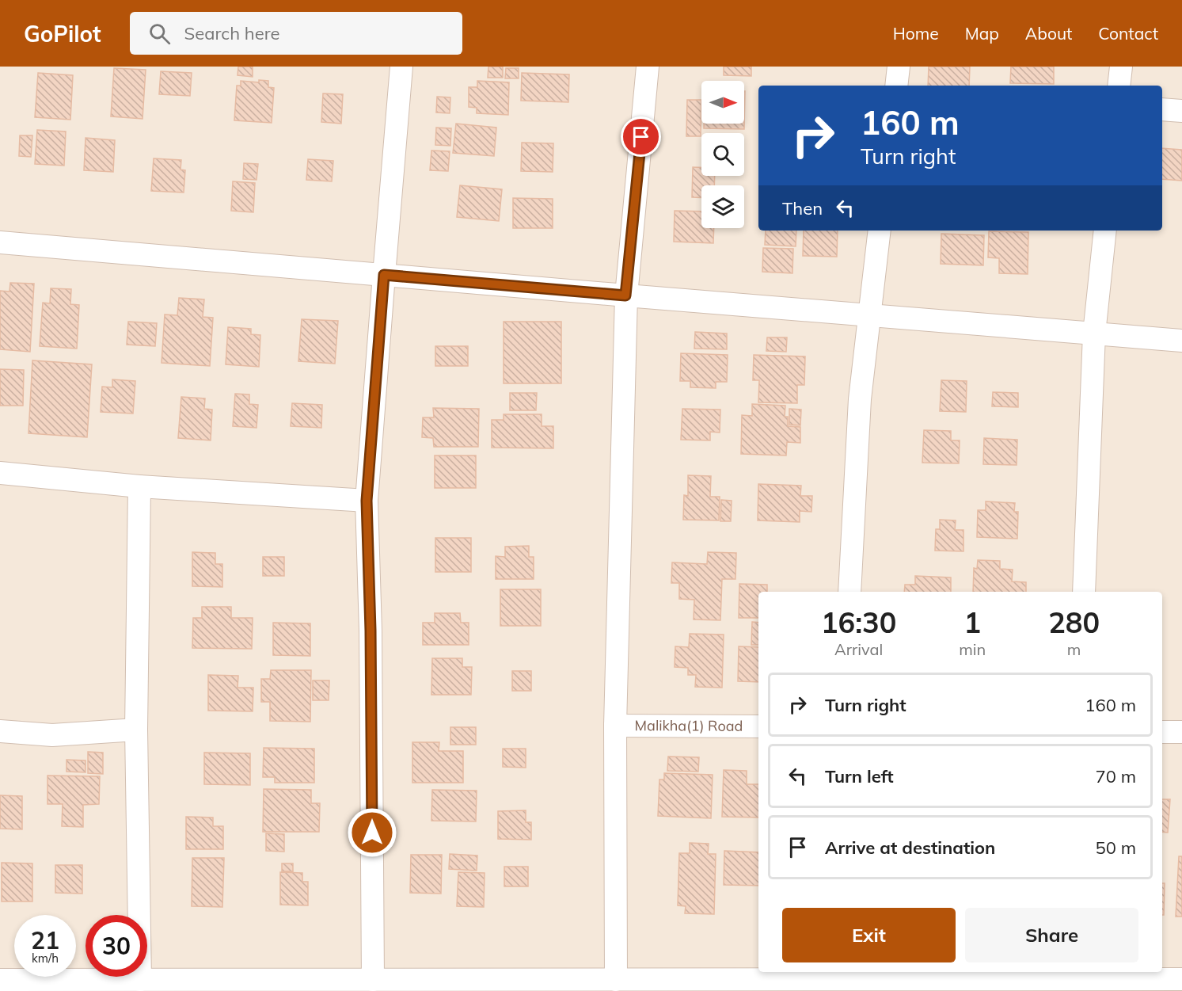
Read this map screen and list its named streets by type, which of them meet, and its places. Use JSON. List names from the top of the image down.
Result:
{
  "streets": {
    "street": ["Malikha(1) Road"]
  },
  "north": "right",
  "page": {
    "header": "GoPilot",
    "search": "Search here",
    "nav": [
      "Home",
      "Map",
      "About",
      "Contact"
    ],
    "turn": ["160 m", "Turn right"],
    "then": "Then",
    "eta": [
      "16:30",
      "Arrival",
      "1",
      "min",
      "280",
      "m"
    ],
    "list": [
      {
        "name": "Turn right",
        "value": "160 m"
      },
      {
        "name": "Turn left",
        "value": "70 m"
      },
      {
        "name": "Arrive at destination",
        "value": "50 m"
      }
    ],
    "buttons": ["Exit", "Share"],
    "speed": "21 km/h",
    "limit": "30"
  }
}
